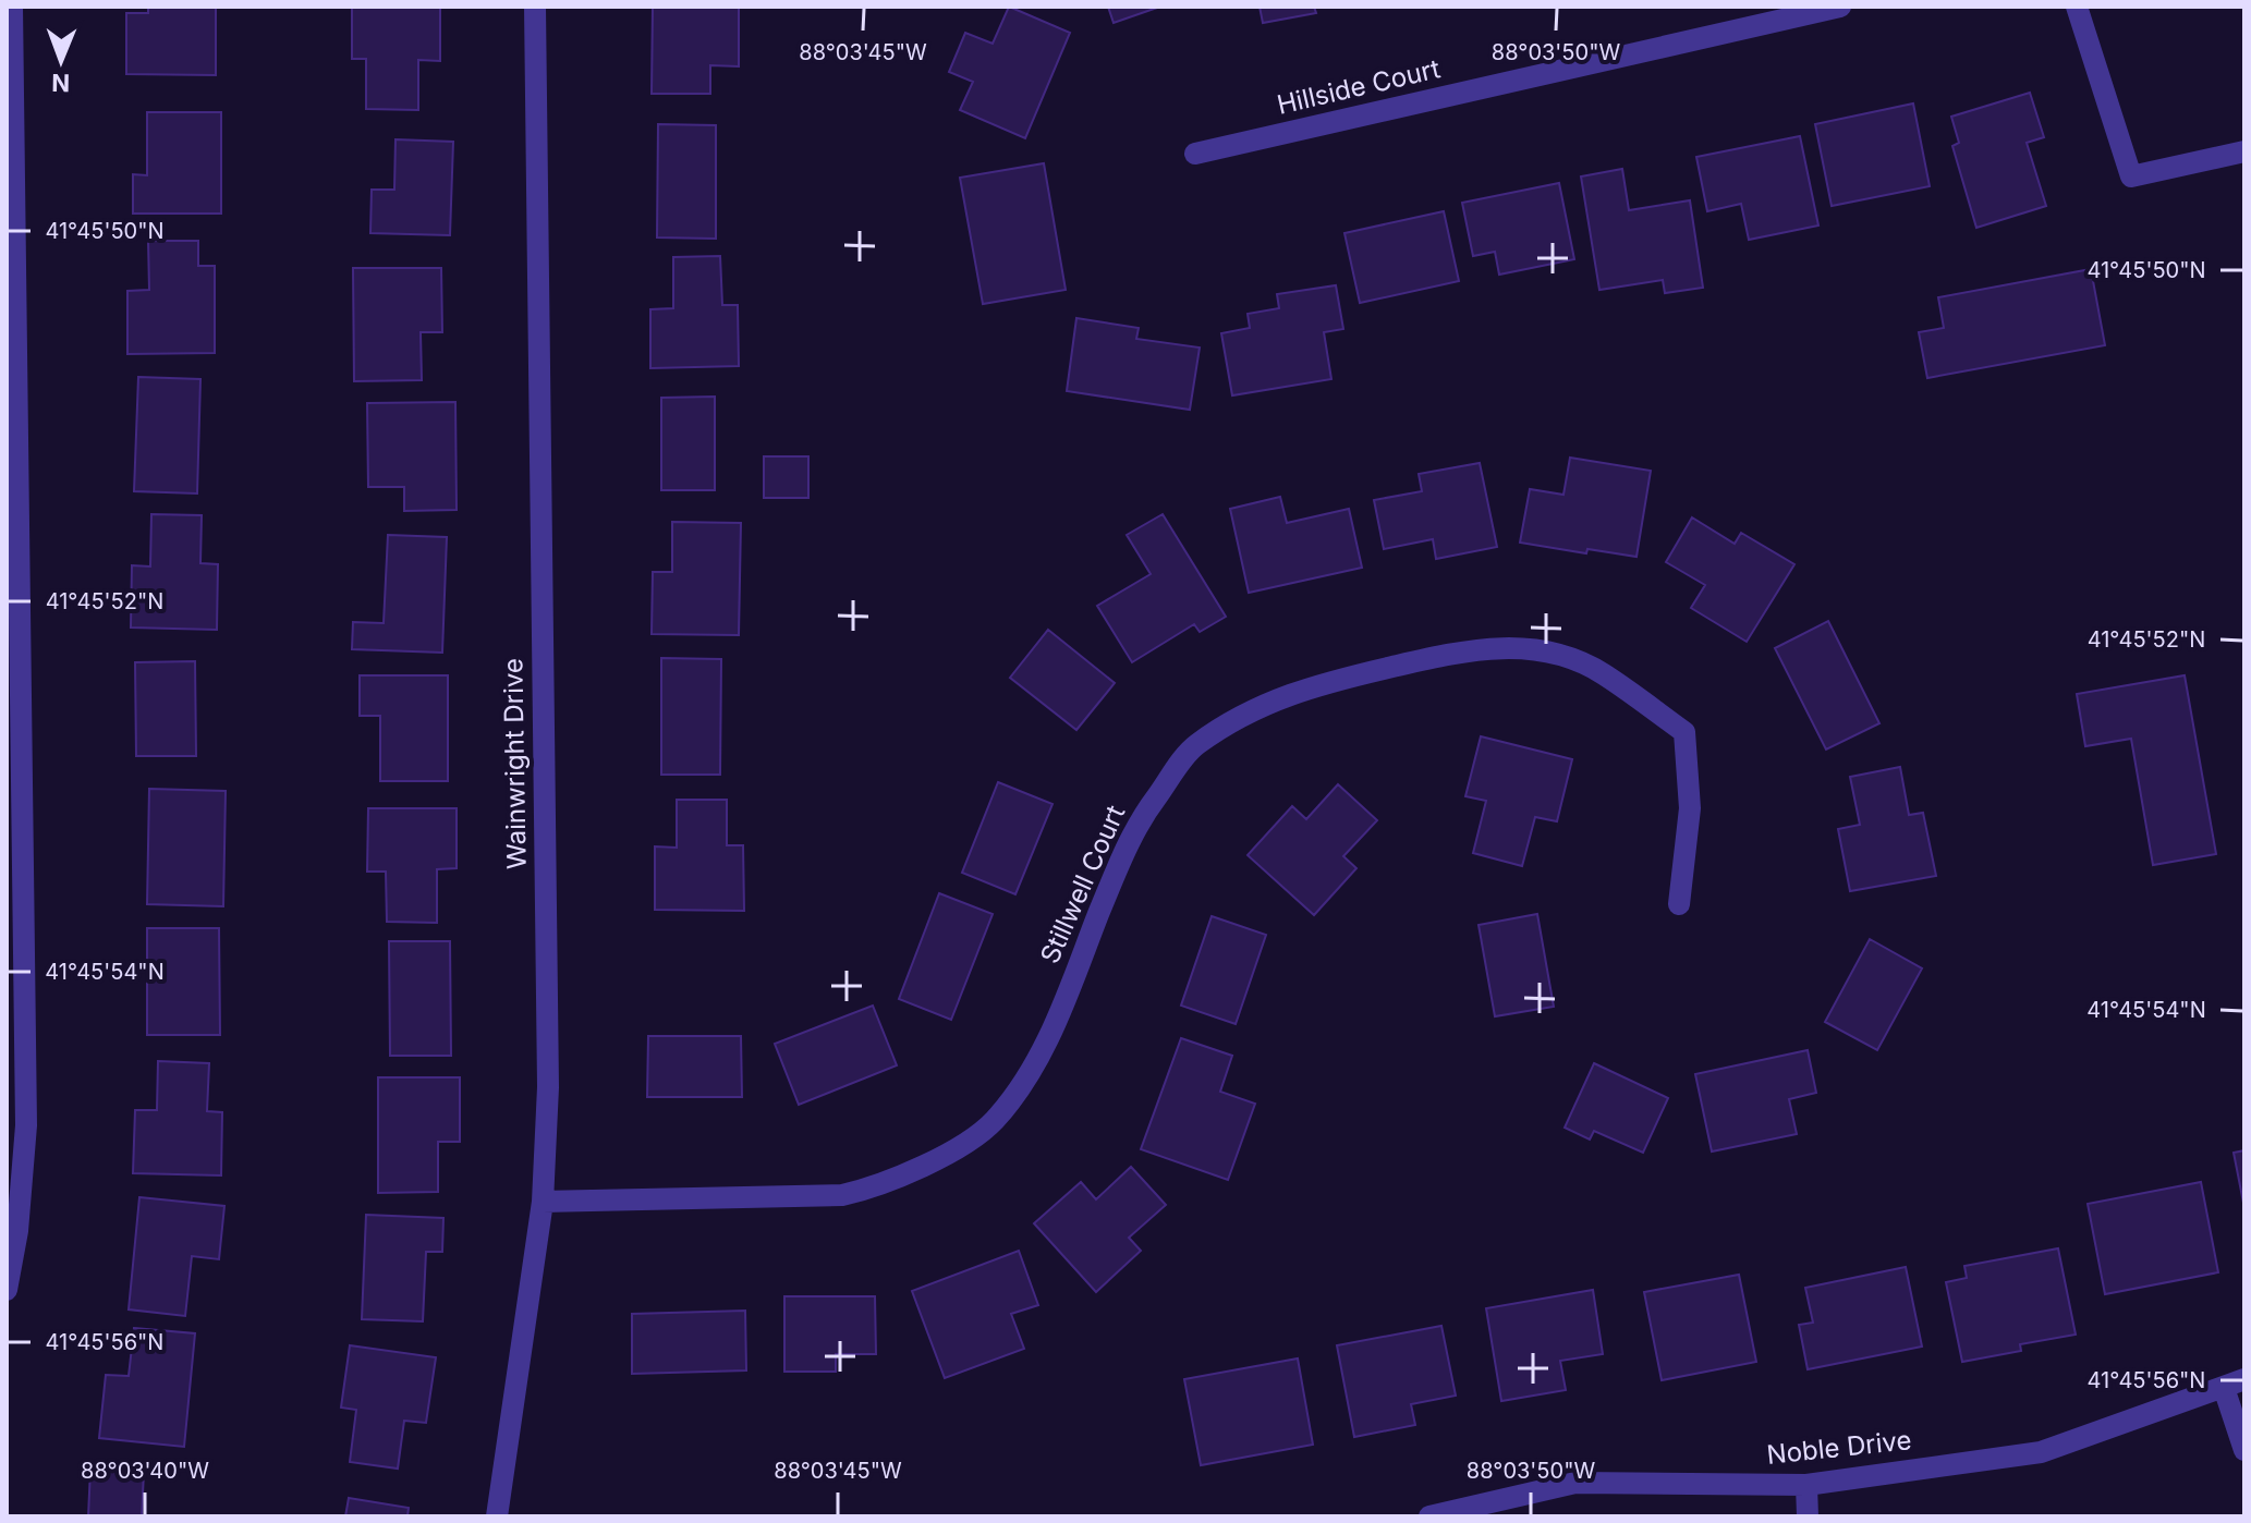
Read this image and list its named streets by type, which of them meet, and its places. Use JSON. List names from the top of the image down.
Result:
{
  "streets": {
    "street": [
      "Hillside Court",
      "Wainwright Drive",
      "Stillwell Court",
      "Noble Drive"
    ]
  },
  "crossings": [
    ["Wainwright Drive", "Stillwell Court"]
  ],
  "north": "bottom",
  "coordinates": [
    "88°03'45\"W",
    "88°03'50\"W",
    "41°45'50\"N",
    "41°45'52\"N",
    "41°45'54\"N",
    "41°45'56\"N",
    "88°03'40\"W"
  ]
}
